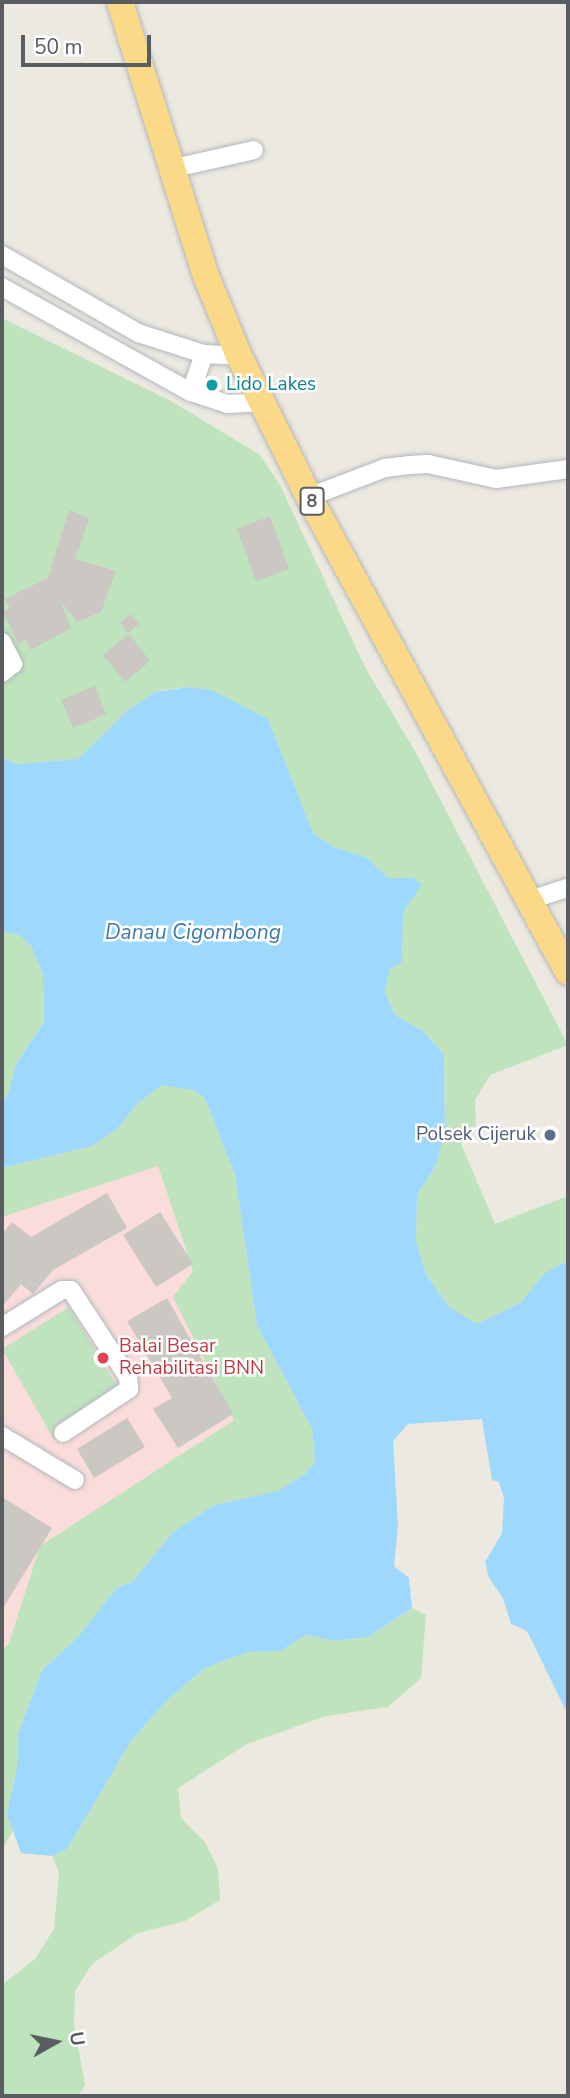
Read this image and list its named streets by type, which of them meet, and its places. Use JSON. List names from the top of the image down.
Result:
{
  "streets": {
    "highway": ["8"]
  },
  "water": ["Danau Cigombong"],
  "places": ["Lido Lakes", "Polsek Cijeruk", "Balai Besar Rehabilitasi BNN"],
  "scale_bar": "50 m",
  "north": "right"
}
